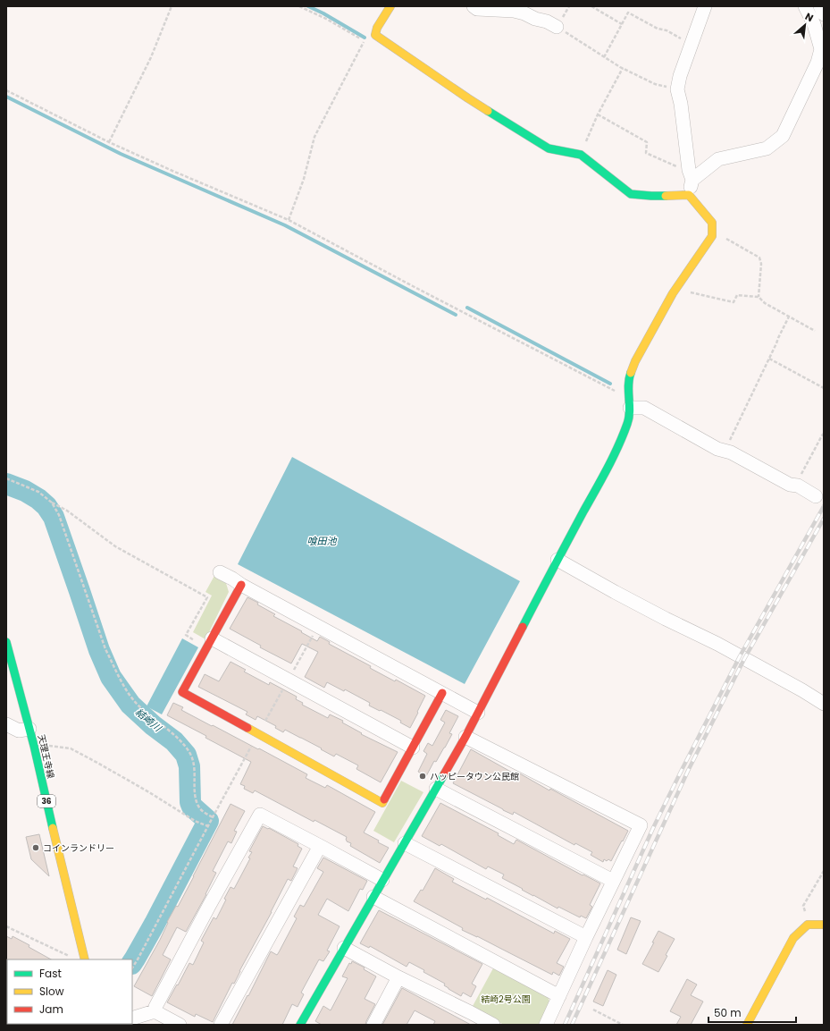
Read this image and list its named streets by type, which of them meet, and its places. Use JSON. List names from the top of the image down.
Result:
{
  "streets": {
    "street": ["天理王寺線", "36"]
  },
  "water": ["喰田池", "結崎川"],
  "parks": ["結崎2号公園"],
  "places": ["ハッピータウン公民館", "コインランドリー"],
  "legend": ["Fast", "Slow", "Jam"],
  "scale_bar": "50 m",
  "north": "top right"
}
